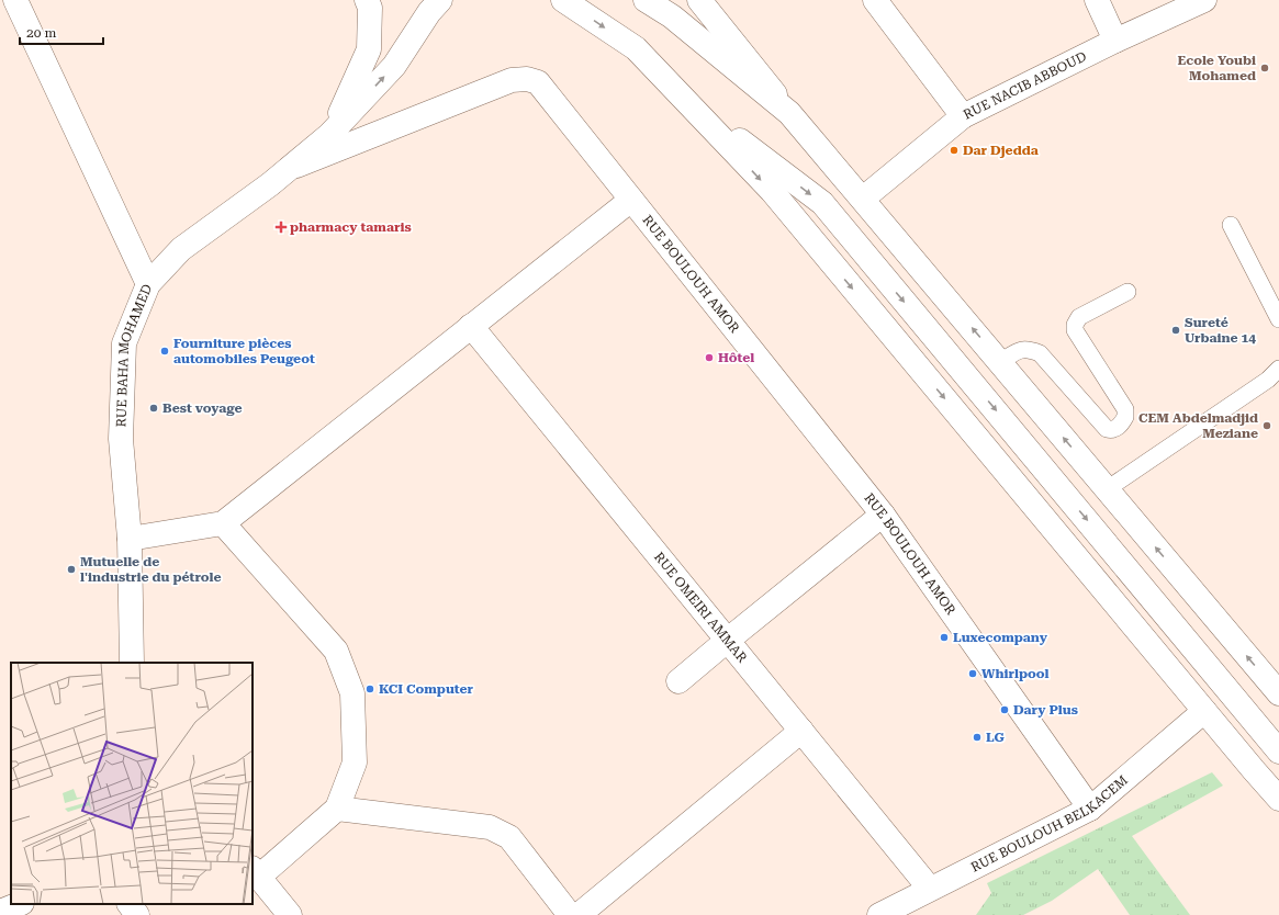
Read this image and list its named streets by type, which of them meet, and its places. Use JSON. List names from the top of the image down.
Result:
{
  "streets": {
    "street": [
      "RUE NACIB ABBOUD",
      "RUE BOULOUH AMOR",
      "RUE BAHA MOHAMED",
      "RUE OMEIRI AMMAR",
      "RUE BOULOUH BELKACEM"
    ]
  },
  "crossings": [
    ["RUE BOULOUH AMOR", "RUE BAHA MOHAMED"],
    ["RUE BOULOUH AMOR", "RUE BOULOUH BELKACEM"],
    ["RUE OMEIRI AMMAR", "RUE BOULOUH BELKACEM"]
  ],
  "places": {
    "other": [
      "Ecole Youbi Mohamed",
      "Dar Djedda",
      "Sureté Urbaine 14",
      "Fourniture pièces automobiles Peugeot",
      "Hôtel",
      "Best voyage",
      "CEM Abdelmadjid Meziane",
      "Mutuelle de l'industrie du pétrole",
      "Luxecompany",
      "Whirlpool",
      "KCI Computer",
      "Dary Plus",
      "LG"
    ],
    "health": ["pharmacy tamaris"]
  },
  "scale_bar": "20 m"
}
